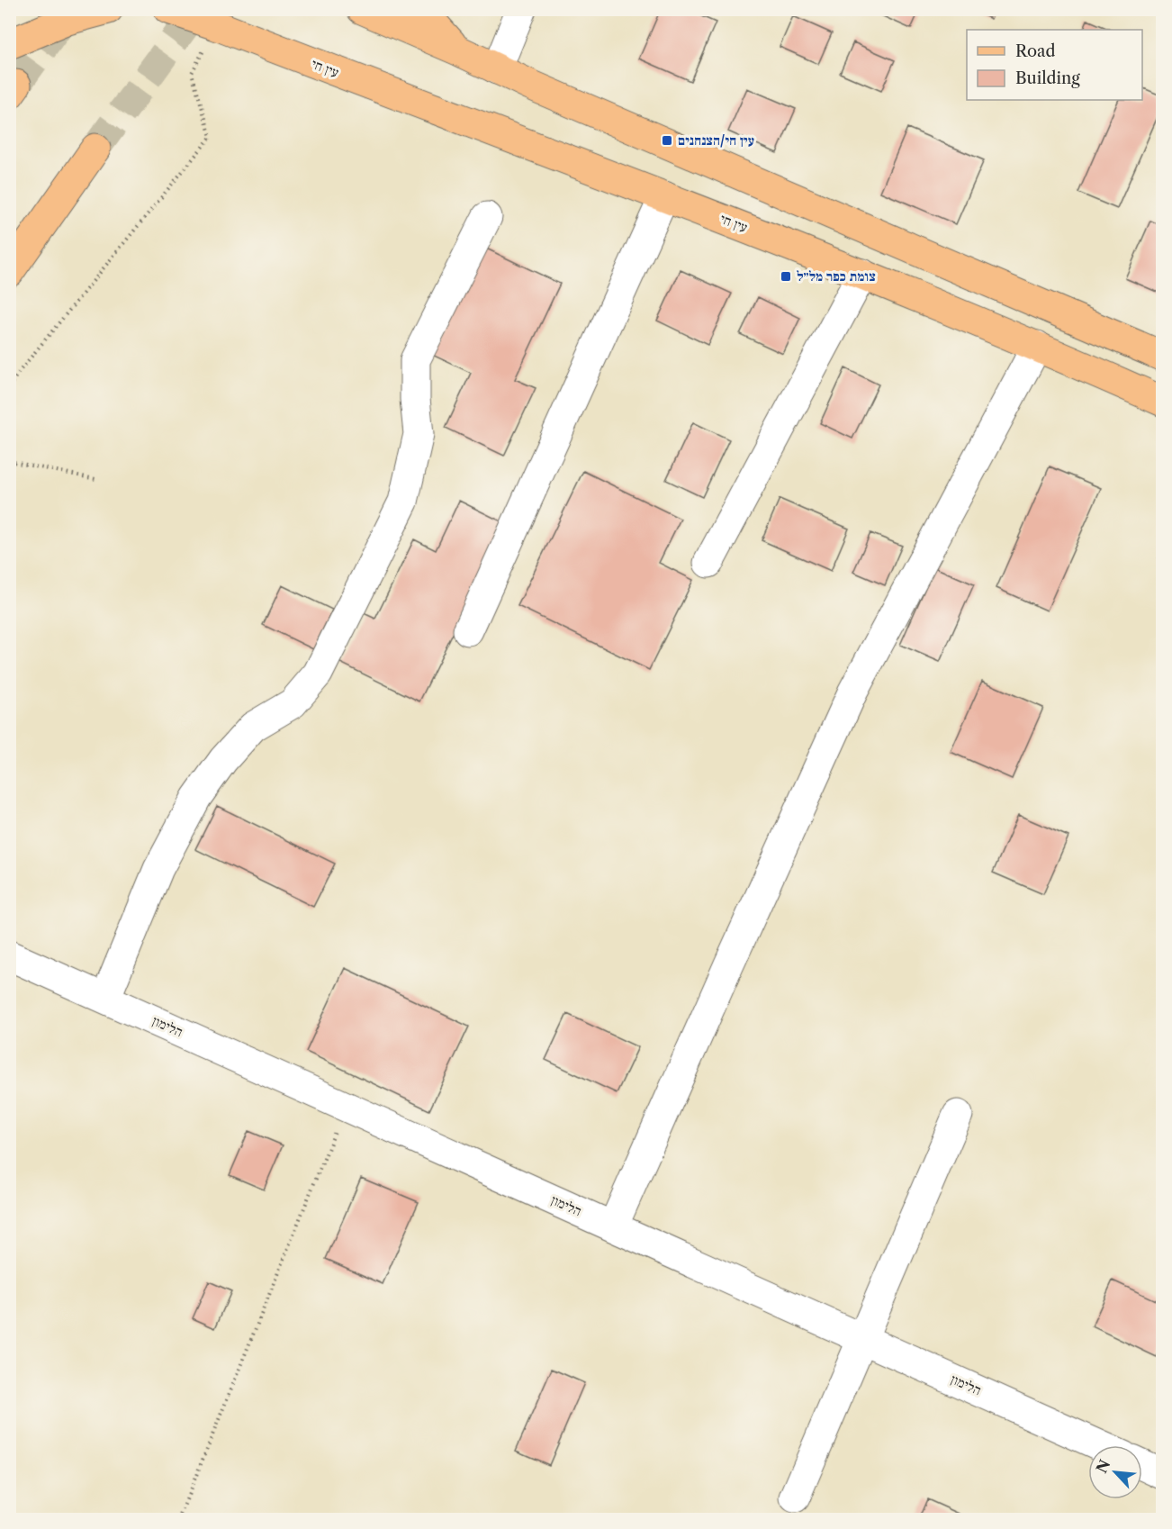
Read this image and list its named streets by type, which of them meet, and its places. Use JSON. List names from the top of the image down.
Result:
{
  "streets": {
    "main road": ["עין חי"],
    "street": ["הלימון"]
  },
  "places": {
    "transit": ["עין חי/הצנחנים", "צומת כפר מל״ל"]
  },
  "legend": ["Road", "Building"],
  "north": "top left"
}
